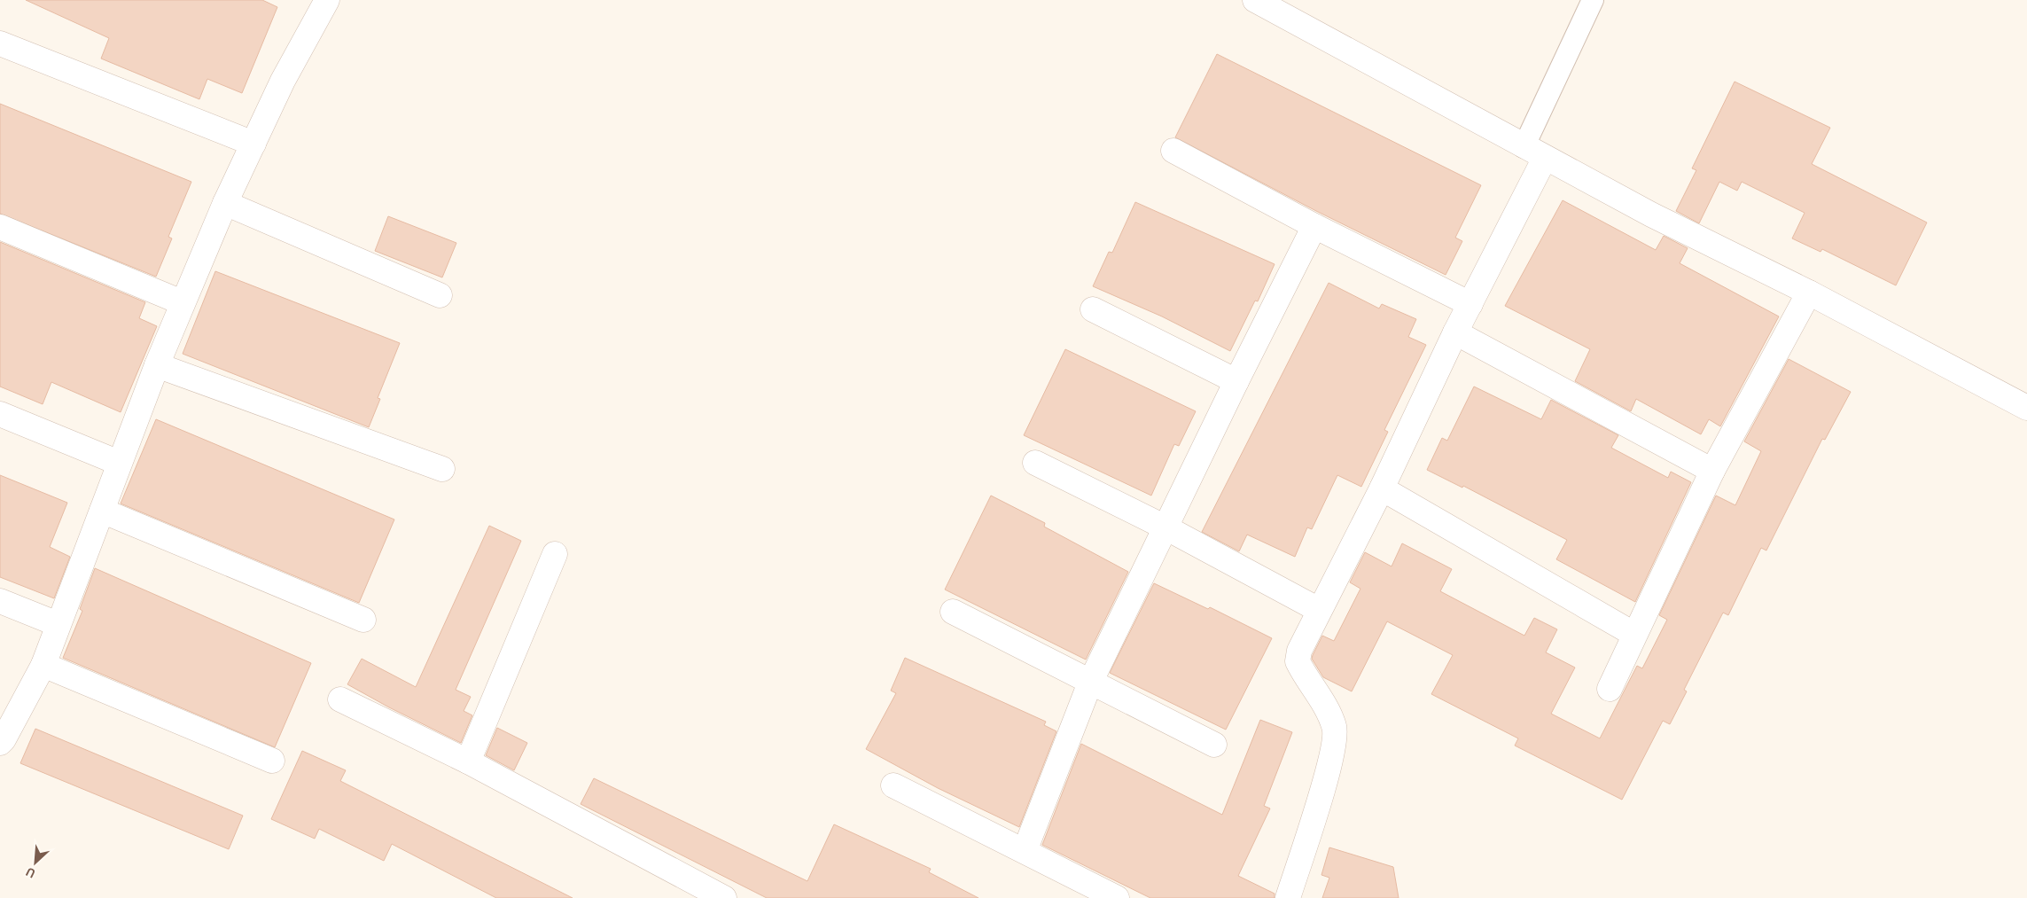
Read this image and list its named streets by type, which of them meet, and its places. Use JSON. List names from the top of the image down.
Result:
{
  "north": "bottom left"
}
